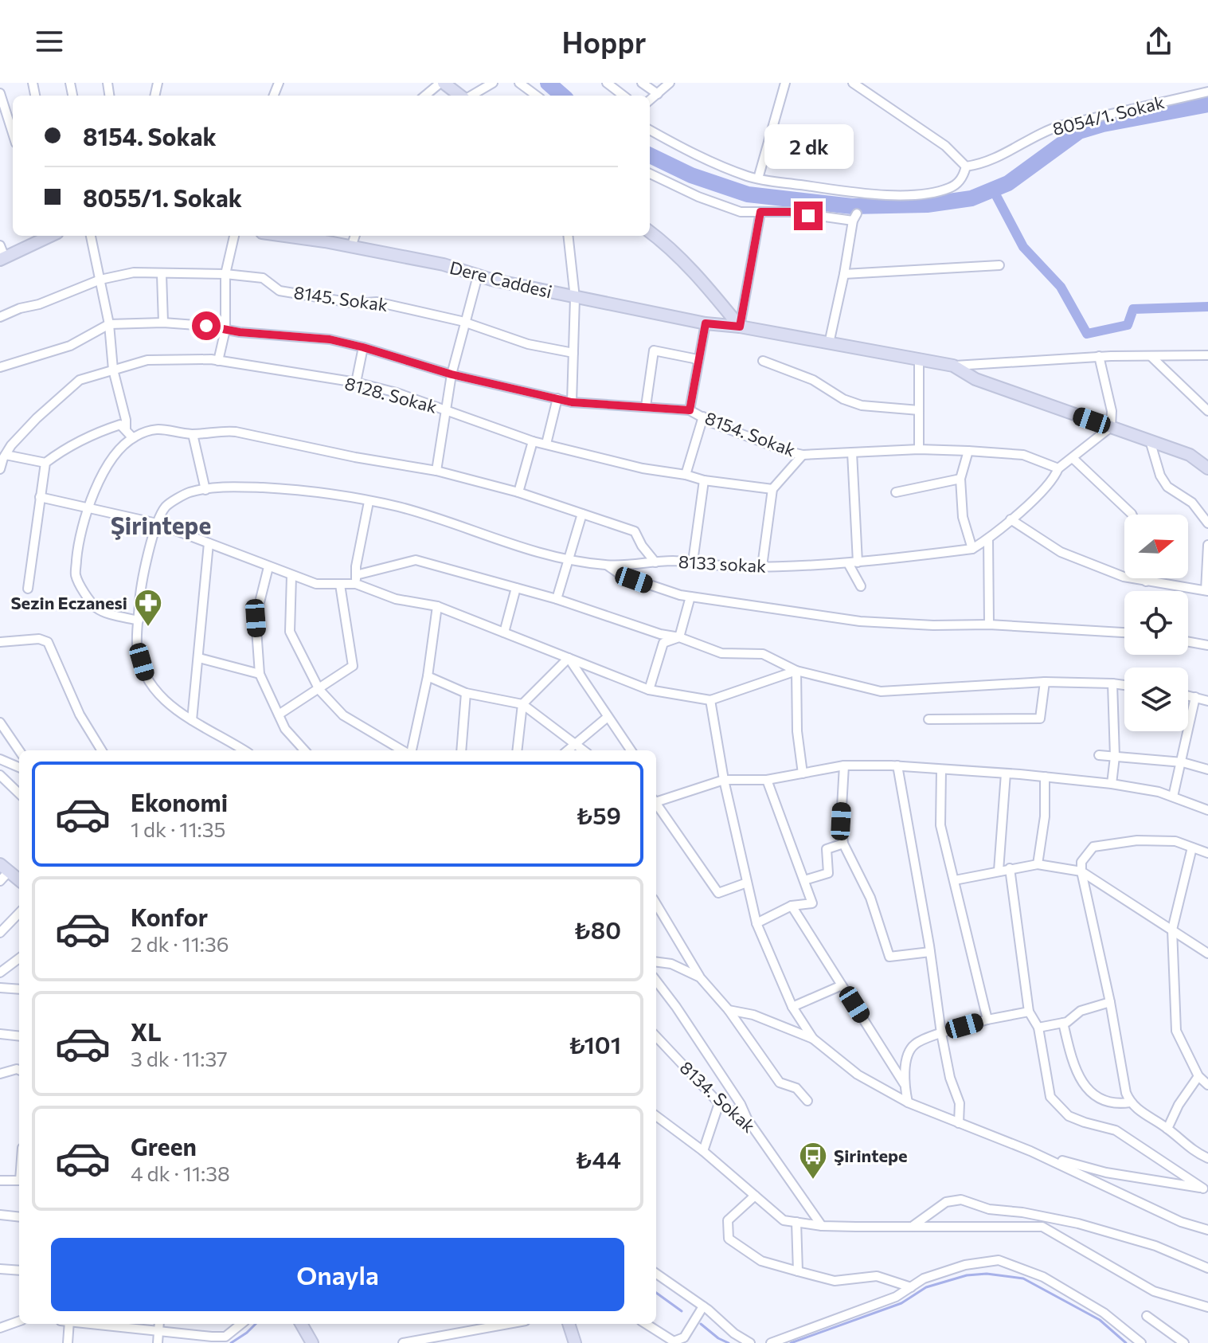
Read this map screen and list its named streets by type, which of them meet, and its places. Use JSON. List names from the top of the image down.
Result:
{
  "streets": {
    "street": [
      "8054/1. Sokak",
      "Dere Caddesi",
      "8145. Sokak",
      "8128. Sokak",
      "8154. Sokak",
      "8133 sokak",
      "8134. Sokak"
    ]
  },
  "crossings": [
    ["Dere Caddesi", "8133 sokak"],
    ["8154. Sokak", "8133 sokak"]
  ],
  "districts": ["Şirintepe"],
  "places": {
    "pharmacy": ["Sezin Eczanesi"],
    "bus stop": ["Şirintepe"]
  },
  "north": "right",
  "page": {
    "header": "Hoppr",
    "banner": ["8154. Sokak", "8055/1. Sokak"],
    "bubble": "2 dk",
    "list": [
      {
        "name": "Ekonomi",
        "note": "1 dk · 11:35",
        "value": "₺59"
      },
      {
        "name": "Konfor",
        "note": "2 dk · 11:36",
        "value": "₺80"
      },
      {
        "name": "XL",
        "note": "3 dk · 11:37",
        "value": "₺101"
      },
      {
        "name": "Green",
        "note": "4 dk · 11:38",
        "value": "₺44"
      }
    ],
    "buttons": "Onayla"
  }
}
